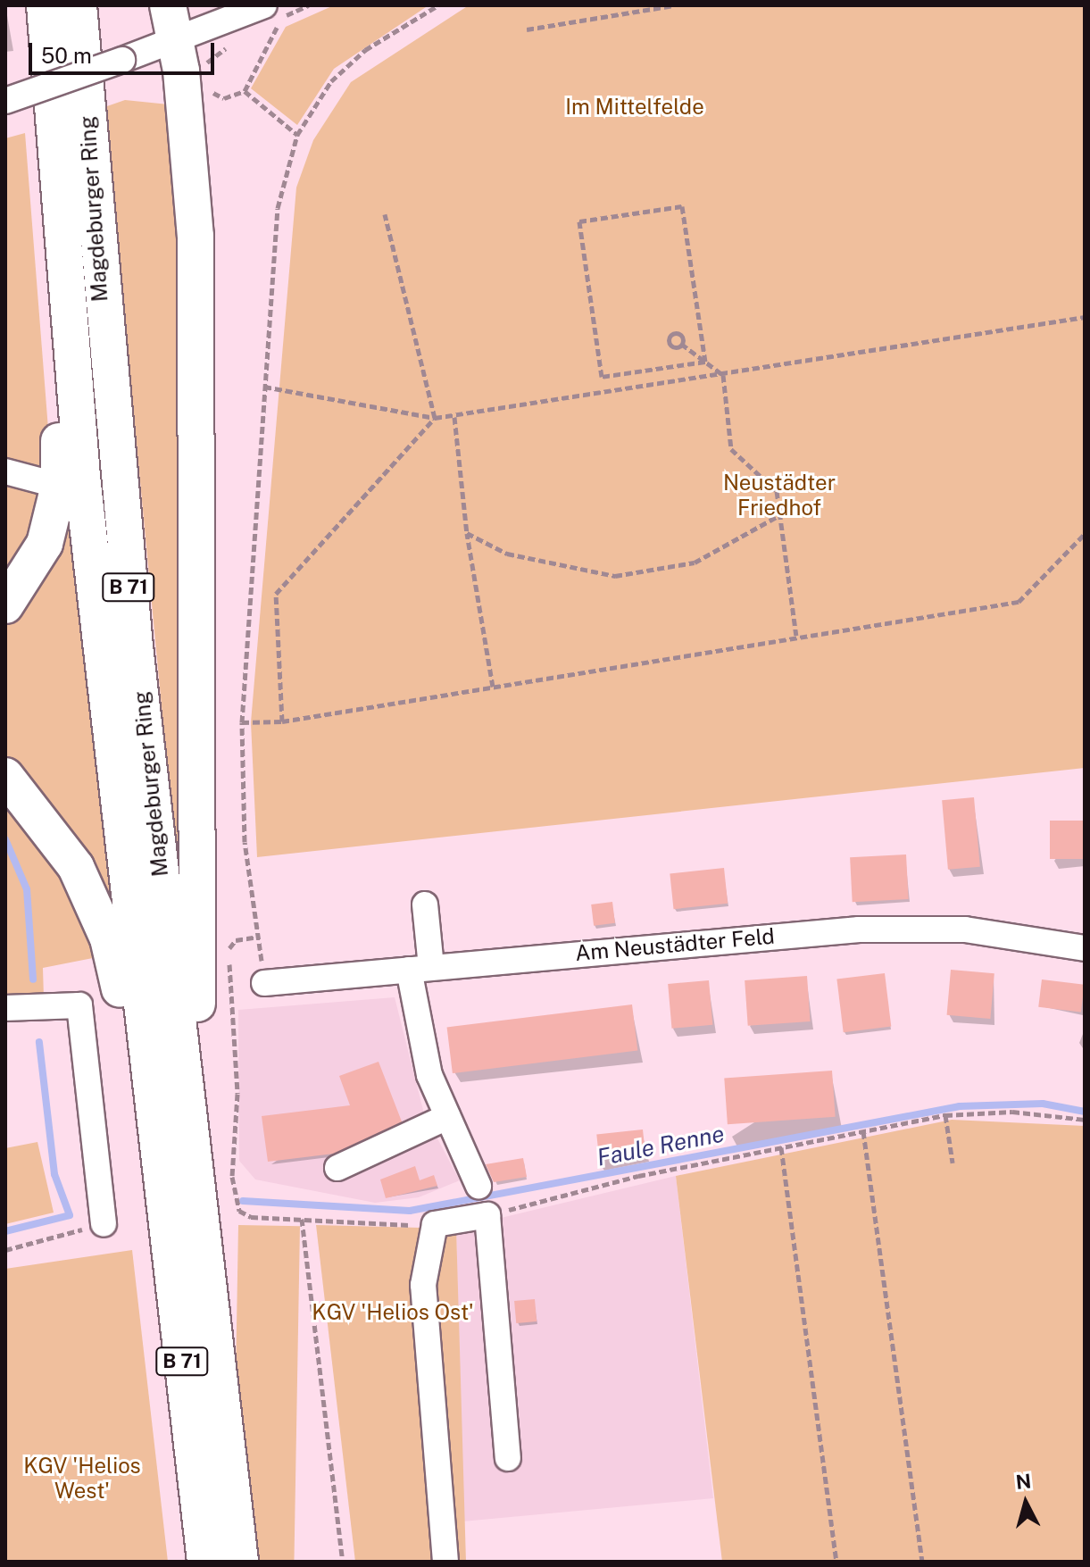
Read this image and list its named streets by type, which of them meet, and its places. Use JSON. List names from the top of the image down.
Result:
{
  "streets": {
    "highway": ["Magdeburger Ring", "B 71"],
    "street": ["Am Neustädter Feld"]
  },
  "water": ["Faule Renne"],
  "parks": [
    "Im Mittelfelde",
    "Neustädter Friedhof",
    "KGV 'Helios Ost'",
    "KGV 'Helios West'"
  ],
  "scale_bar": "50 m",
  "north": "top"
}
